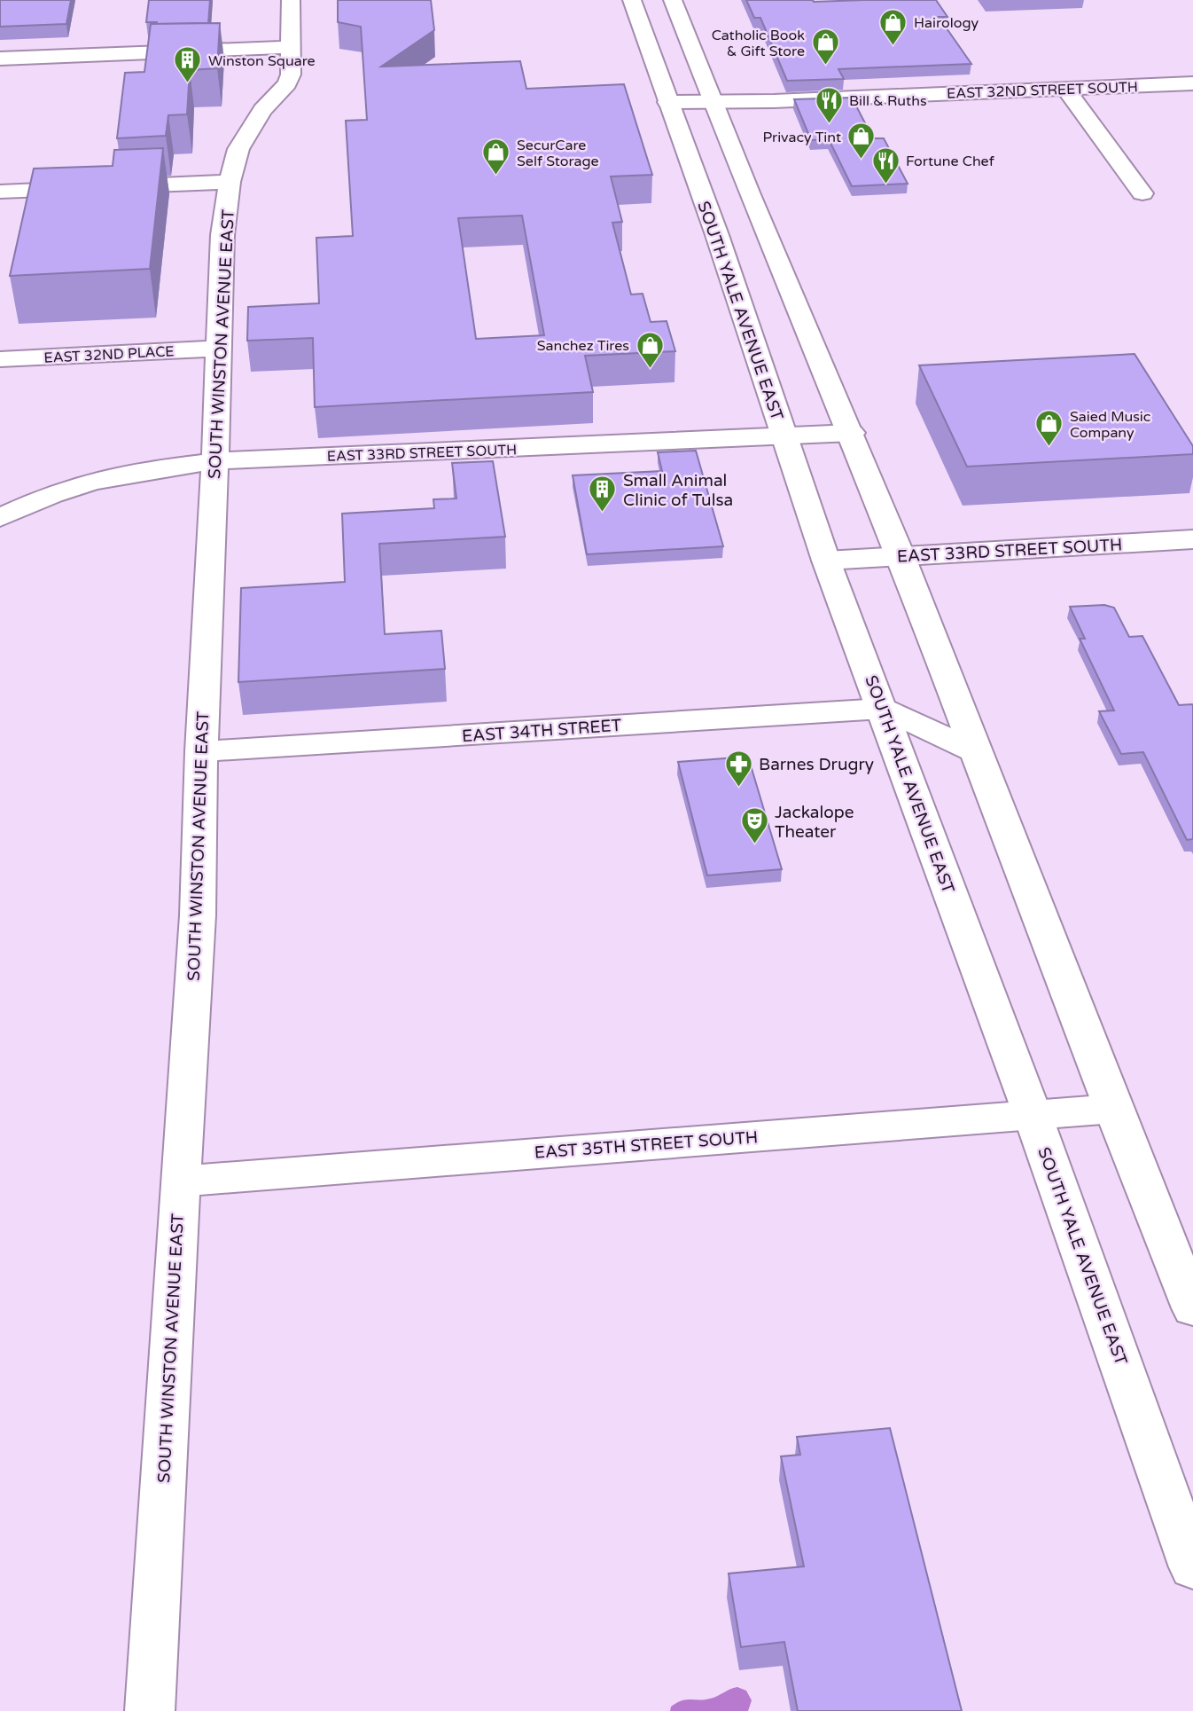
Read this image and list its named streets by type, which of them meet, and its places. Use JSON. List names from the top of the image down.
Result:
{
  "streets": {
    "street": [
      "EAST 32ND STREET SOUTH",
      "SOUTH YALE AVENUE EAST",
      "SOUTH WINSTON AVENUE EAST",
      "EAST 32ND PLACE",
      "EAST 33RD STREET SOUTH",
      "EAST 34TH STREET",
      "EAST 35TH STREET SOUTH"
    ]
  },
  "crossings": [
    ["EAST 32ND STREET SOUTH", "SOUTH YALE AVENUE EAST"],
    ["SOUTH YALE AVENUE EAST", "EAST 33RD STREET SOUTH"],
    ["SOUTH YALE AVENUE EAST", "EAST 34TH STREET"],
    ["SOUTH YALE AVENUE EAST", "EAST 35TH STREET SOUTH"],
    ["SOUTH WINSTON AVENUE EAST", "EAST 32ND PLACE"],
    ["SOUTH WINSTON AVENUE EAST", "EAST 33RD STREET SOUTH"],
    ["SOUTH WINSTON AVENUE EAST", "EAST 34TH STREET"],
    ["SOUTH WINSTON AVENUE EAST", "EAST 35TH STREET SOUTH"]
  ],
  "places": {
    "shop": [
      "Hairology",
      "Catholic Book & Gift Store",
      "Privacy Tint",
      "SecurCare Self Storage",
      "Sanchez Tires",
      "Saied Music Company"
    ],
    "building": ["Winston Square", "Small Animal Clinic of Tulsa"],
    "restaurant": ["Bill & Ruths", "Fortune Chef"],
    "pharmacy": ["Barnes Drugry"],
    "theatre": ["Jackalope Theater"]
  }
}
